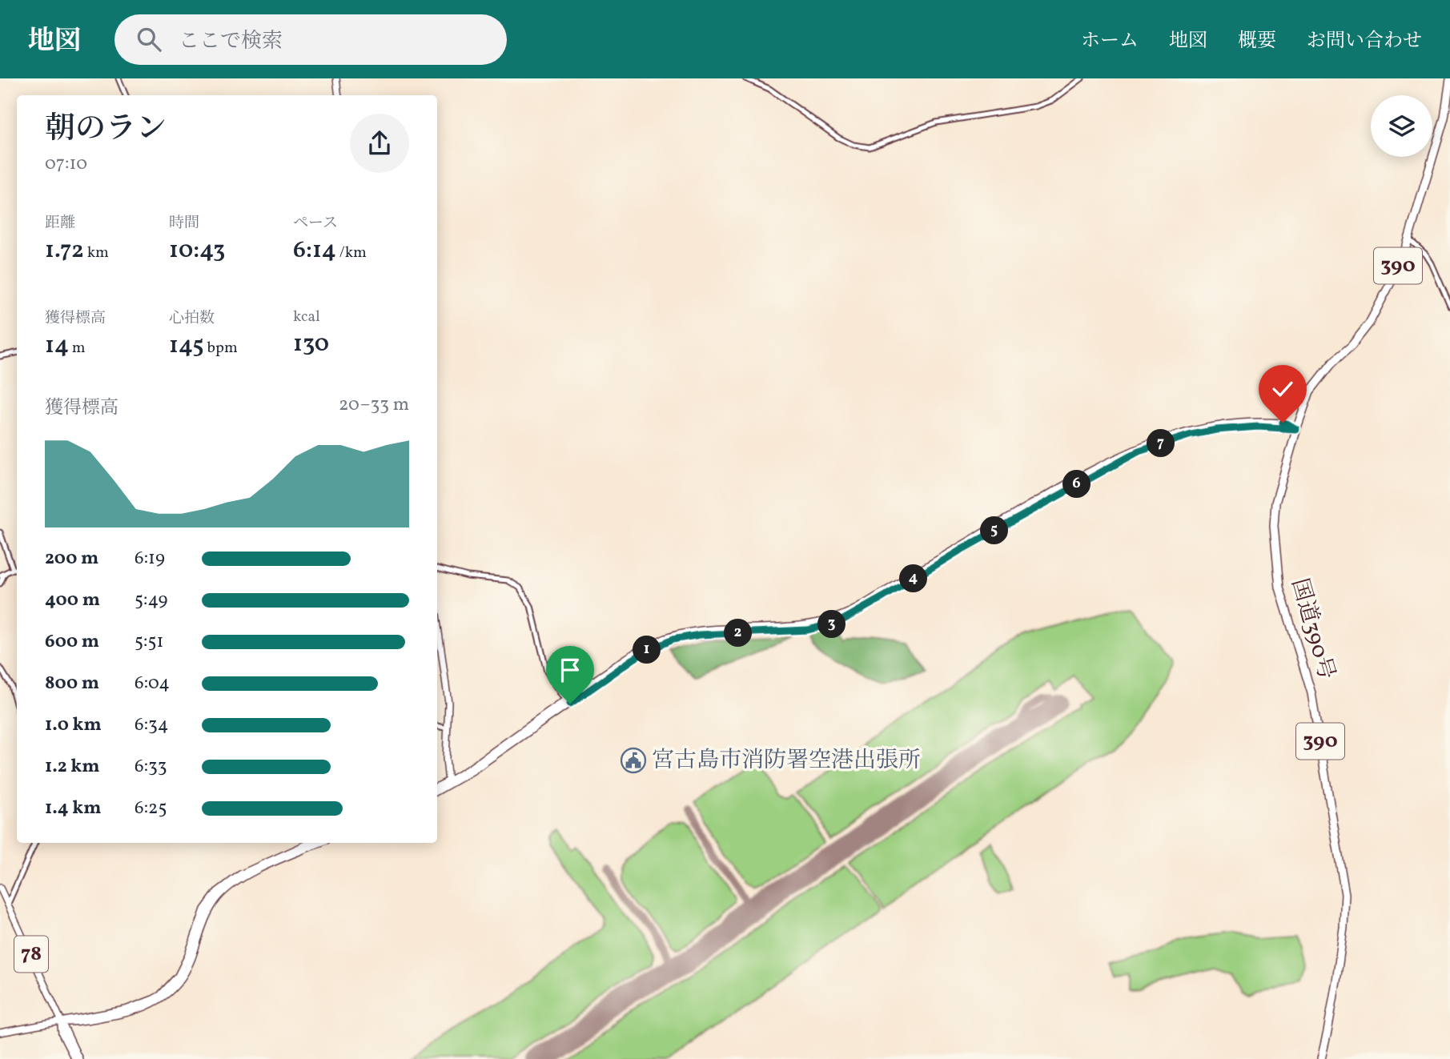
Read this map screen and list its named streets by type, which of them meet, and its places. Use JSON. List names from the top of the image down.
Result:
{
  "streets": {
    "highway": ["390", "国道390号"],
    "main road": ["78"]
  },
  "places": {
    "public building": ["宮古島市消防署空港出張所"]
  },
  "page": {
    "header": "地図",
    "search": "ここで検索",
    "nav": [
      "ホーム",
      "地図",
      "概要",
      "お問い合わせ"
    ],
    "heading": ["朝のラン", "07:10"],
    "stats": [
      ["距離", "1.72 km"],
      ["時間", "10:43"],
      ["ペース", "6:14 /km"],
      ["獲得標高", "14 m"],
      ["心拍数", "145 bpm"],
      ["kcal", "130"]
    ],
    "chart": ["獲得標高", "20–33 m"],
    "pins": [
      "7",
      "6",
      "5",
      "4",
      "3",
      "2",
      "1"
    ],
    "list": [
      {
        "name": "200 m",
        "note": "6:19"
      },
      {
        "name": "400 m",
        "note": "5:49"
      },
      {
        "name": "600 m",
        "note": "5:51"
      },
      {
        "name": "800 m",
        "note": "6:04"
      },
      {
        "name": "1.0 km",
        "note": "6:34"
      },
      {
        "name": "1.2 km",
        "note": "6:33"
      },
      {
        "name": "1.4 km",
        "note": "6:25"
      }
    ]
  }
}
